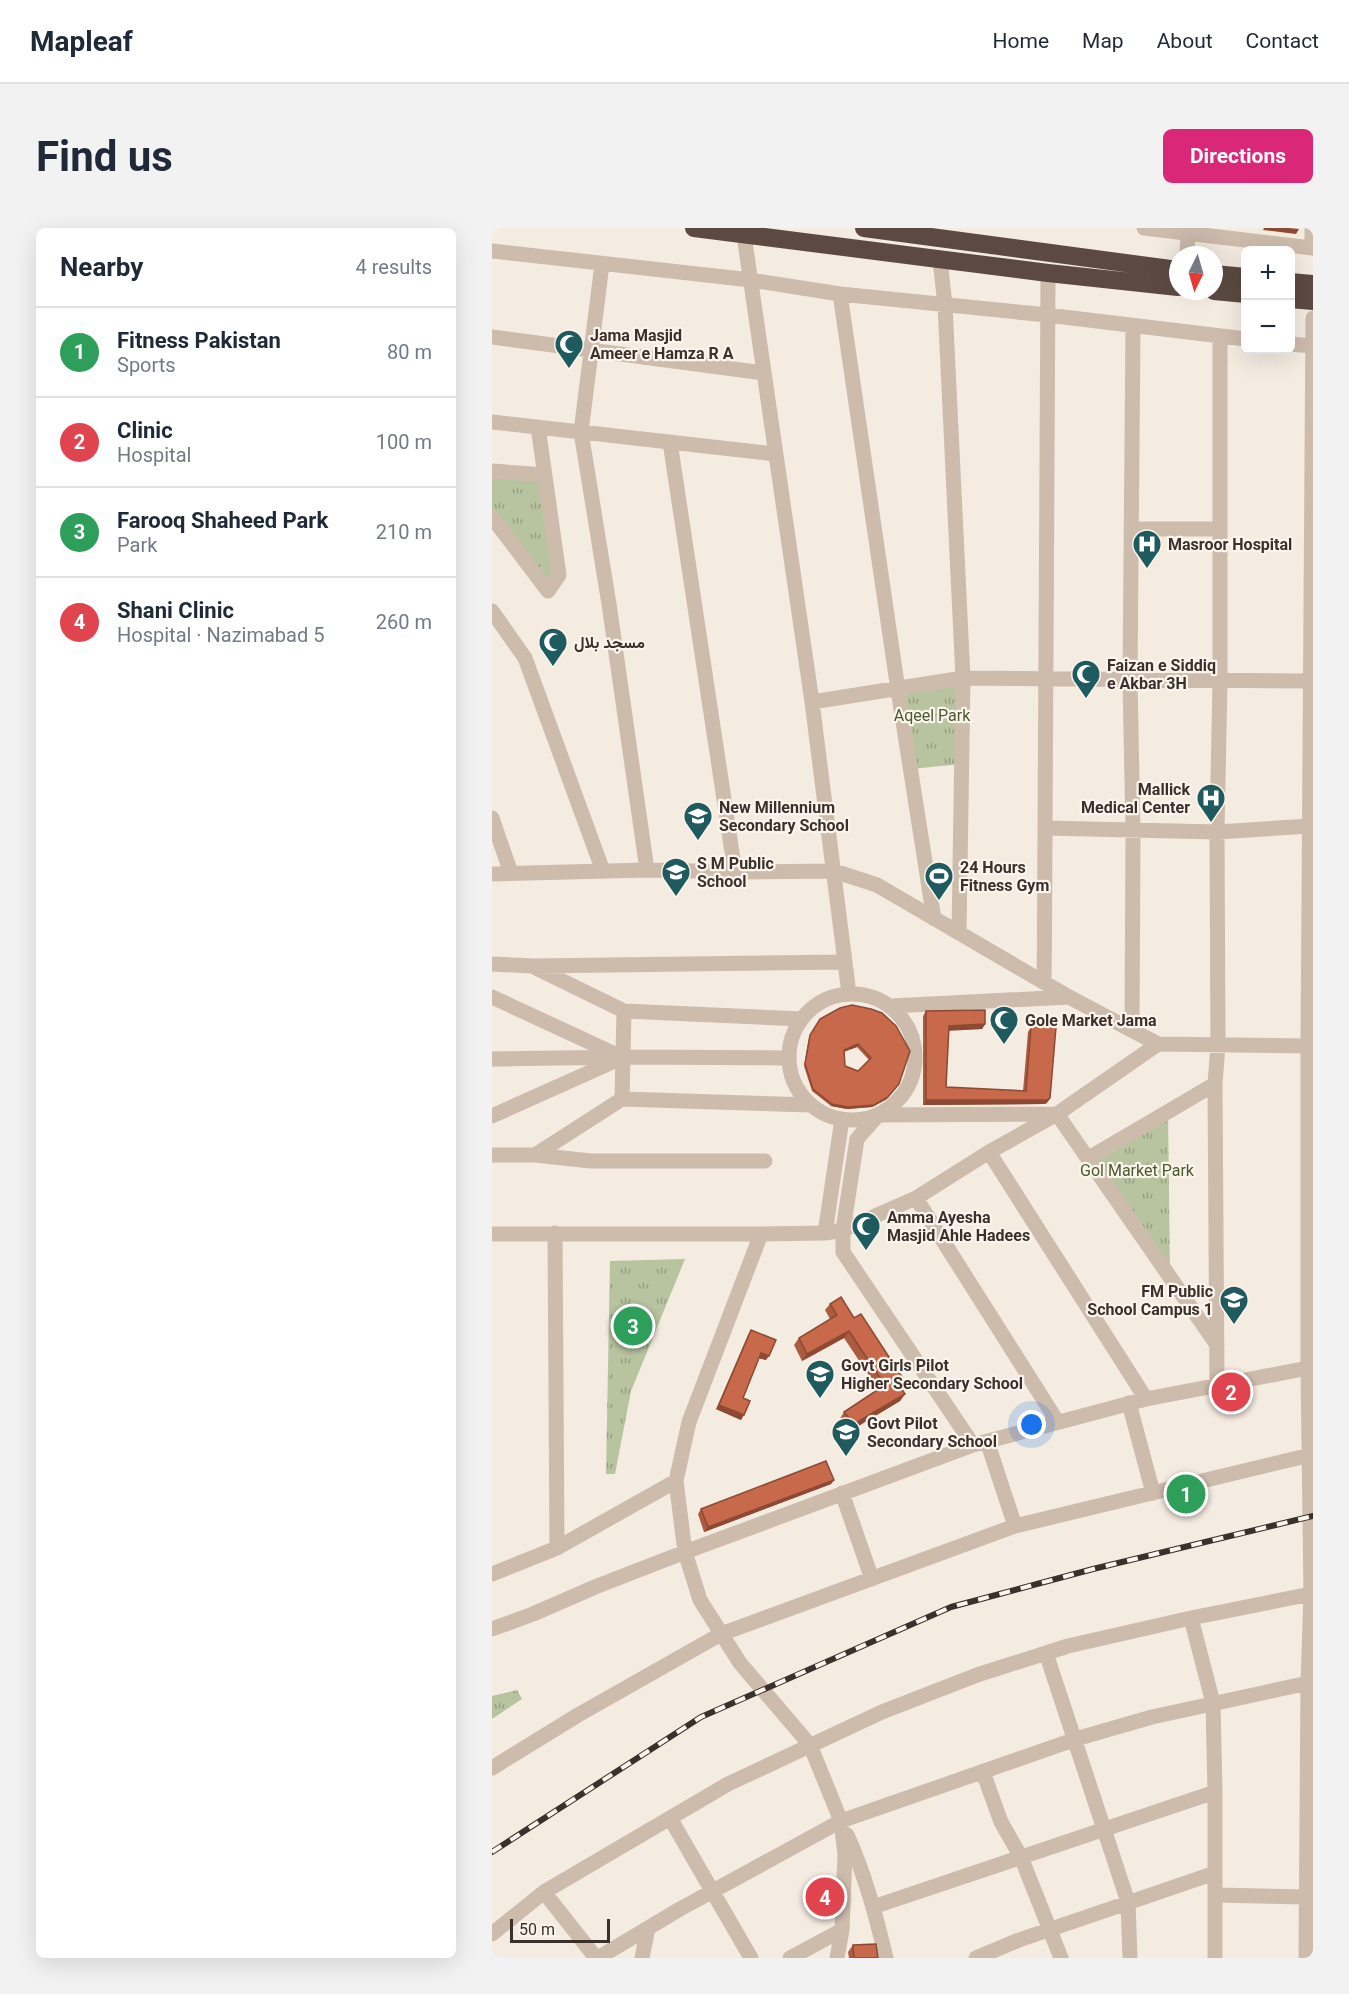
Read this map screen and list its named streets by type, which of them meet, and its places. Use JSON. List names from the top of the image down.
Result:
{
  "parks": ["Aqeel Park", "Gol Market Park"],
  "places": {
    "mosque": [
      "Jama Masjid Ameer e Hamza R A",
      "مسجد بلال",
      "Faizan e Siddiq e Akbar 3H",
      "Gole Market Jama",
      "Amma Ayesha Masjid Ahle Hadees"
    ],
    "hospital": ["Masroor Hospital", "Mallick Medical Center"],
    "school or university": [
      "New Millennium Secondary School",
      "S M Public School",
      "FM Public School Campus 1",
      "Govt Girls Pilot Higher Secondary School",
      "Govt Pilot Secondary School"
    ],
    "sports": ["24 Hours Fitness Gym"]
  },
  "scale_bar": "50 m",
  "north": "bottom",
  "page": {
    "header": "Mapleaf",
    "nav": [
      "Home",
      "Map",
      "About",
      "Contact"
    ],
    "buttons": "Directions",
    "title": "Find us",
    "heading": ["Nearby", "4 results"],
    "map_buttons": ["+", "−"],
    "list": [
      {
        "mark": "1",
        "name": "Fitness Pakistan",
        "note": "Sports",
        "value": "80 m"
      },
      {
        "mark": "2",
        "name": "Clinic",
        "note": "Hospital",
        "value": "100 m"
      },
      {
        "mark": "3",
        "name": "Farooq Shaheed Park",
        "note": "Park",
        "value": "210 m"
      },
      {
        "mark": "4",
        "name": "Shani Clinic",
        "note": "Hospital · Nazimabad 5",
        "value": "260 m"
      }
    ],
    "pins": [
      "3",
      "2",
      "1",
      "4"
    ],
    "scale": "50 m"
  }
}
